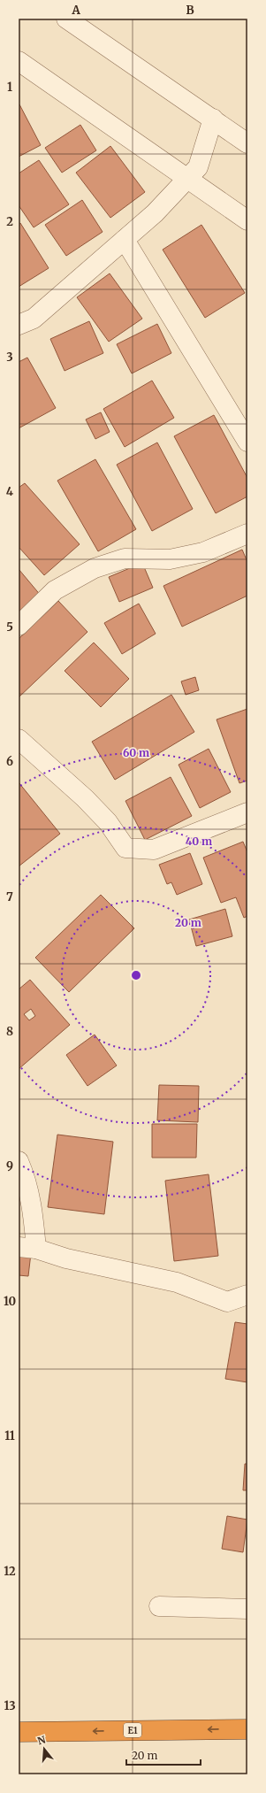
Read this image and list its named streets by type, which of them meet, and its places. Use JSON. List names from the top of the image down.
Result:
{
  "streets": {
    "highway": ["E1"]
  },
  "scale_bar": "20 m",
  "north": "top",
  "grid": {
    "columns": ["A", "B"],
    "rows": [
      "1",
      "2",
      "3",
      "4",
      "5",
      "6",
      "7",
      "8",
      "9",
      "10",
      "11",
      "12",
      "13"
    ]
  },
  "rings": ["60 m", "40 m", "20 m"]
}
